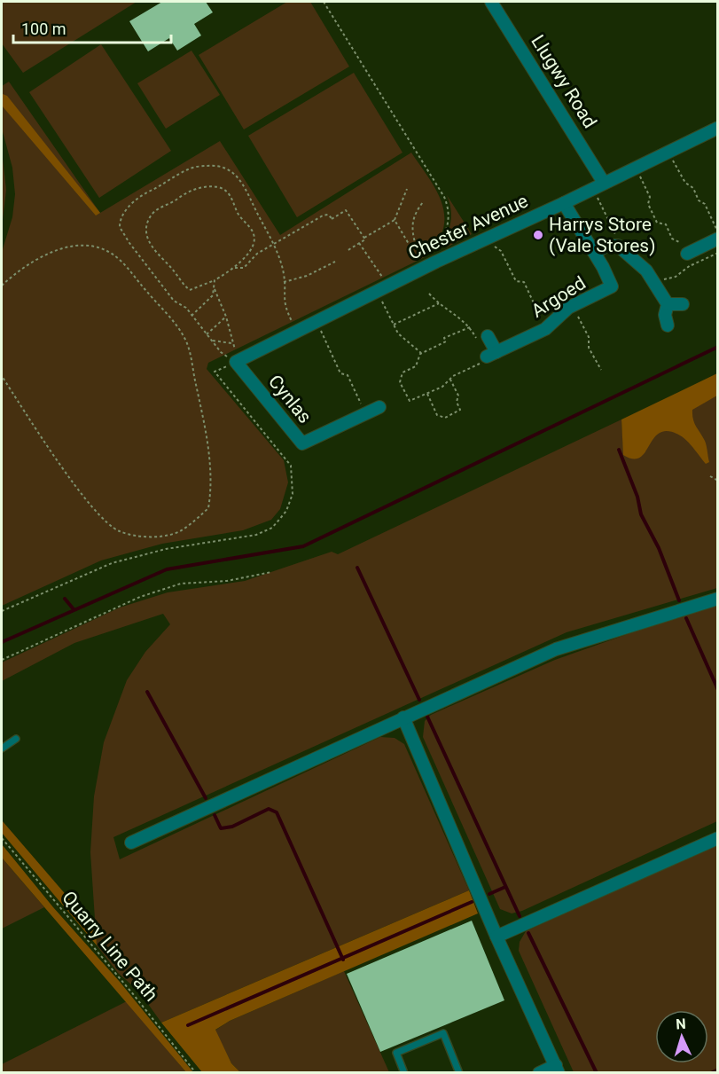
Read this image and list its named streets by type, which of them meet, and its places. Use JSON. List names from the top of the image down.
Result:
{
  "streets": {
    "street": [
      "Llugwy Road",
      "Chester Avenue",
      "Argoed",
      "Cynlas"
    ],
    "path": ["Quarry Line Path"]
  },
  "crossings": [
    ["Llugwy Road", "Chester Avenue"],
    ["Chester Avenue", "Argoed"],
    ["Chester Avenue", "Cynlas"]
  ],
  "places": ["Harrys Store (Vale Stores)"],
  "scale_bar": "100 m",
  "north": "top"
}
